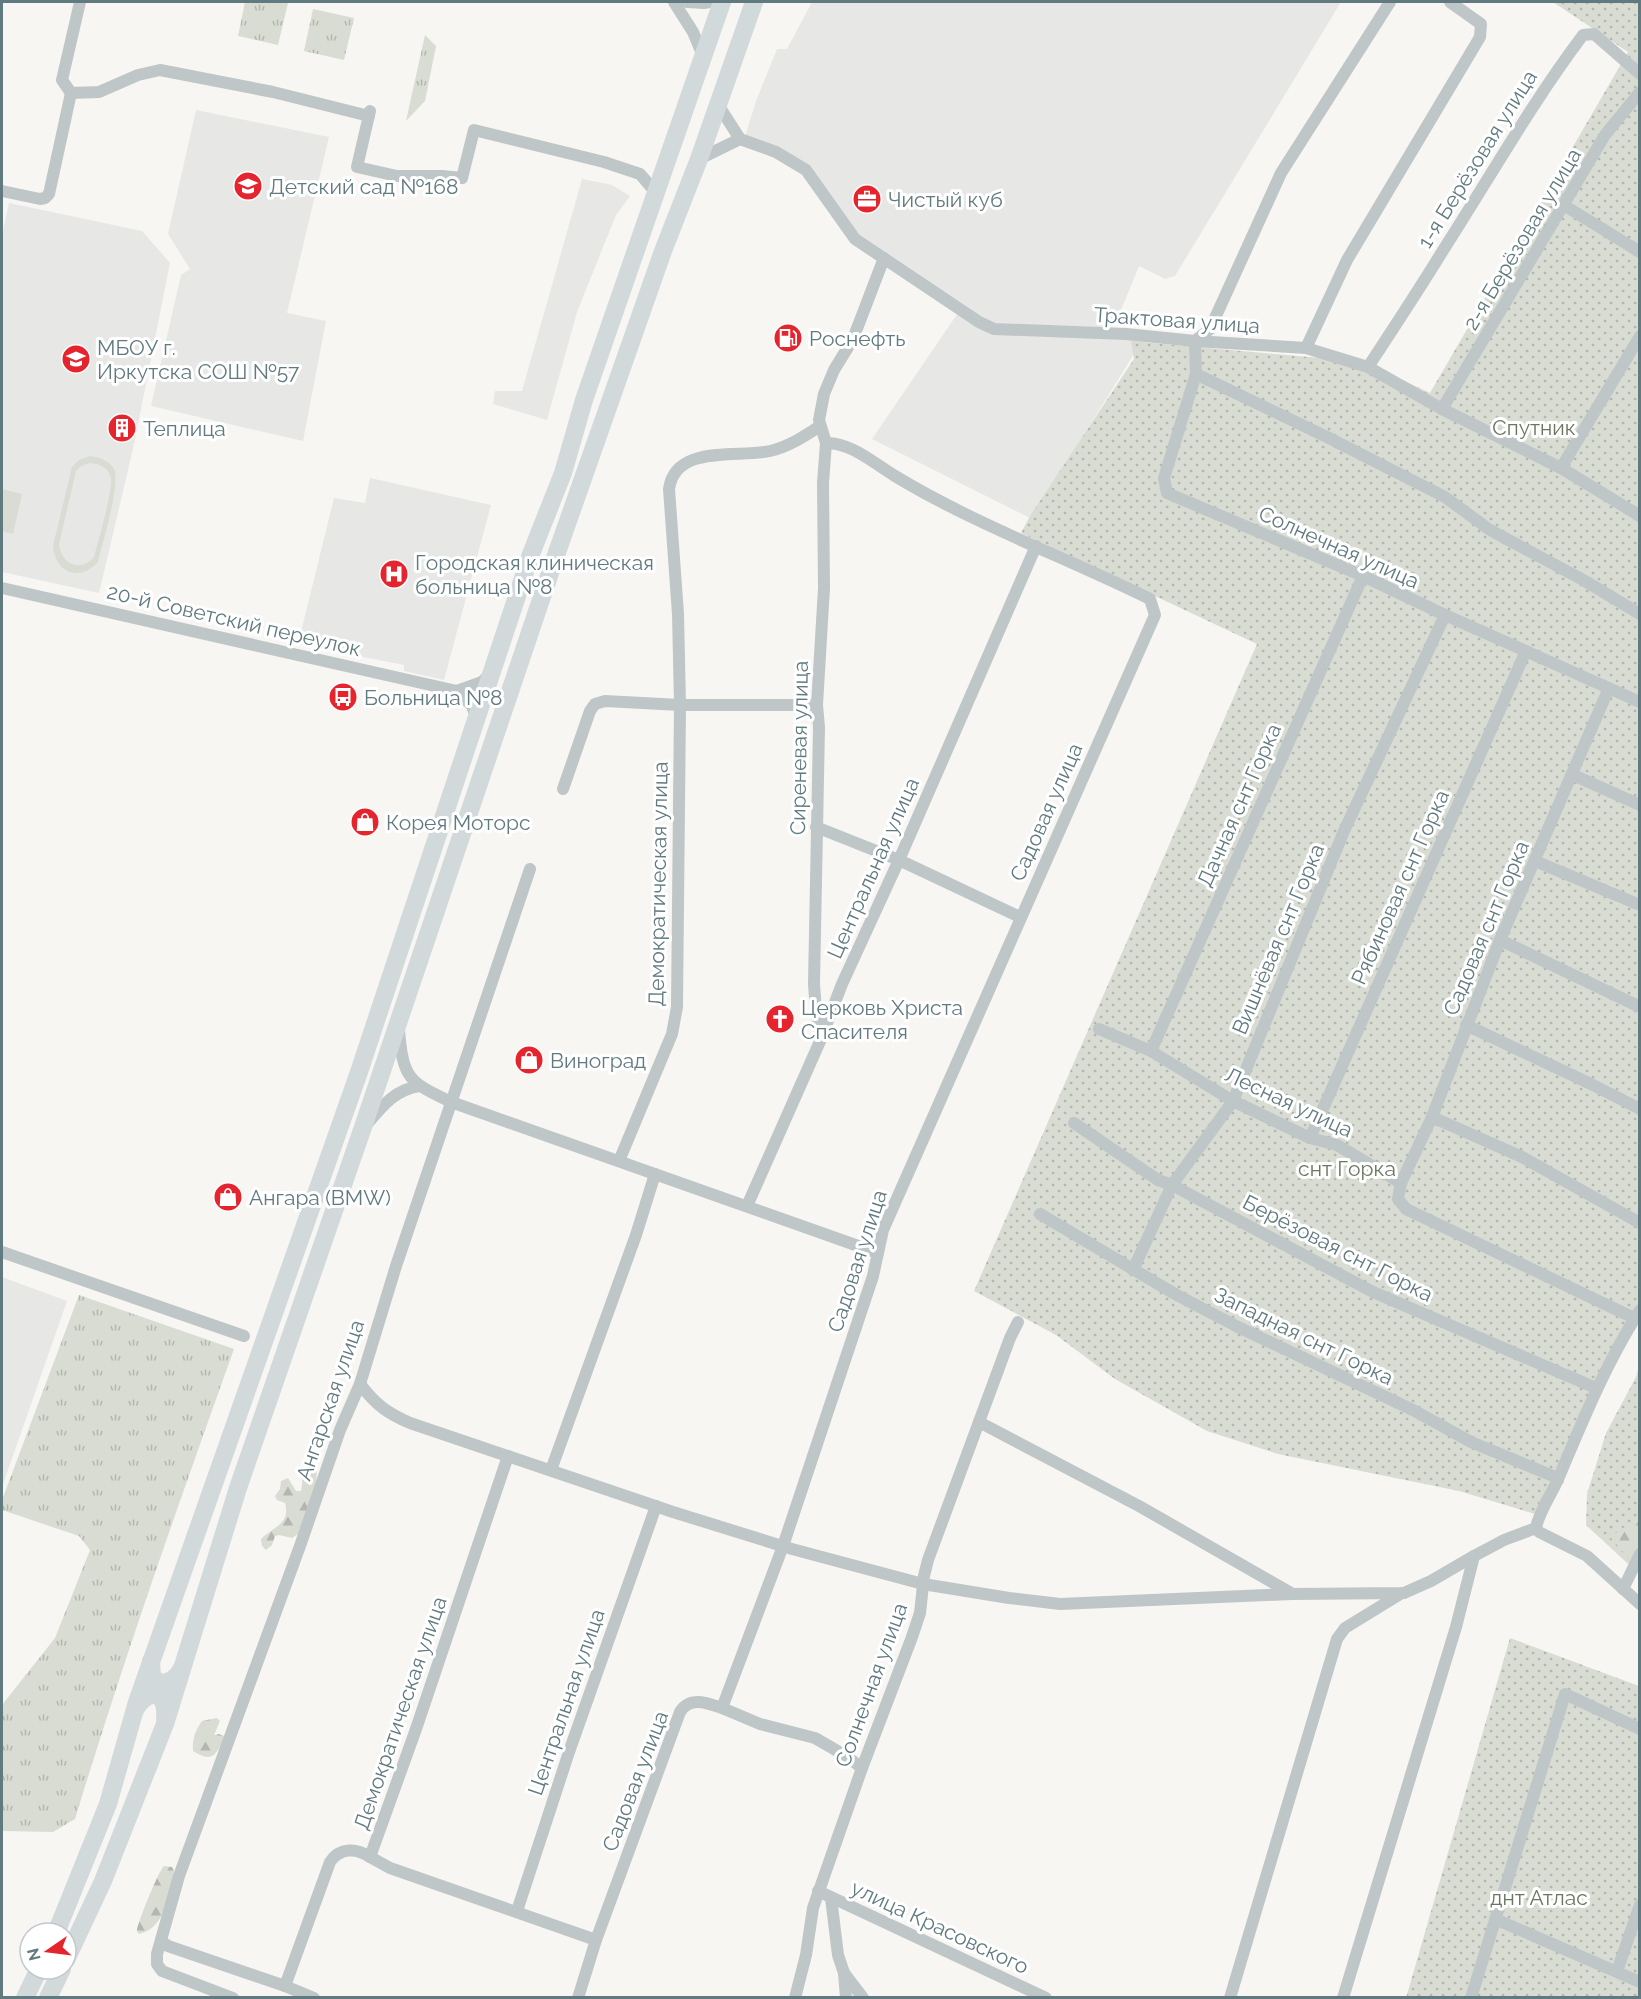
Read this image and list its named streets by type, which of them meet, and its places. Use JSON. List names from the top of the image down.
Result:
{
  "streets": {
    "street": [
      "1-я Берёзовая улица",
      "2-я Берёзовая улица",
      "Трактовая улица",
      "Солнечная улица",
      "20-й Советский переулок",
      "Сиреневая улица",
      "Дачная снт Горка",
      "Садовая улица",
      "Центральная улица",
      "Демократическая улица",
      "Рябиновая снт Горка",
      "Садовая снт Горка",
      "Вишнёвая снт Горка",
      "Лесная улица",
      "Берёзовая снт Горка",
      "Западная снт Горка",
      "Ангарская улица",
      "улица Красовского"
    ]
  },
  "crossings": [
    ["1-я Берёзовая улица", "Трактовая улица"],
    ["2-я Берёзовая улица", "Трактовая улица"],
    ["Трактовая улица", "Солнечная улица"],
    ["Солнечная улица", "Дачная снт Горка"],
    ["Солнечная улица", "Рябиновая снт Горка"],
    ["Солнечная улица", "Садовая снт Горка"],
    ["Солнечная улица", "Вишнёвая снт Горка"],
    ["Солнечная улица", "улица Красовского"],
    ["Сиреневая улица", "Садовая улица"],
    ["Сиреневая улица", "Центральная улица"],
    ["Сиреневая улица", "Демократическая улица"],
    ["Дачная снт Горка", "Лесная улица"],
    ["Садовая улица", "Центральная улица"],
    ["Садовая улица", "Демократическая улица"],
    ["Центральная улица", "Демократическая улица"],
    ["Рябиновая снт Горка", "Лесная улица"],
    ["Садовая снт Горка", "Лесная улица"],
    ["Вишнёвая снт Горка", "Лесная улица"],
    ["Вишнёвая снт Горка", "Берёзовая снт Горка"],
    ["Вишнёвая снт Горка", "Западная снт Горка"]
  ],
  "parks": ["Спутник", "снт Горка", "днт Атлас"],
  "places": {
    "school or university": ["Детский сад №168", "МБОУ г. Иркутска СОШ №57"],
    "office": ["Чистый куб"],
    "fuel station": ["Роснефть"],
    "building": ["Теплица"],
    "hospital": ["Городская клиническая больница №8"],
    "bus stop": ["Больница №8"],
    "shop": ["Корея Моторс", "Виноград", "Ангара (BMW)"],
    "church": ["Церковь Христа Спасителя"]
  },
  "north": "left"
}
